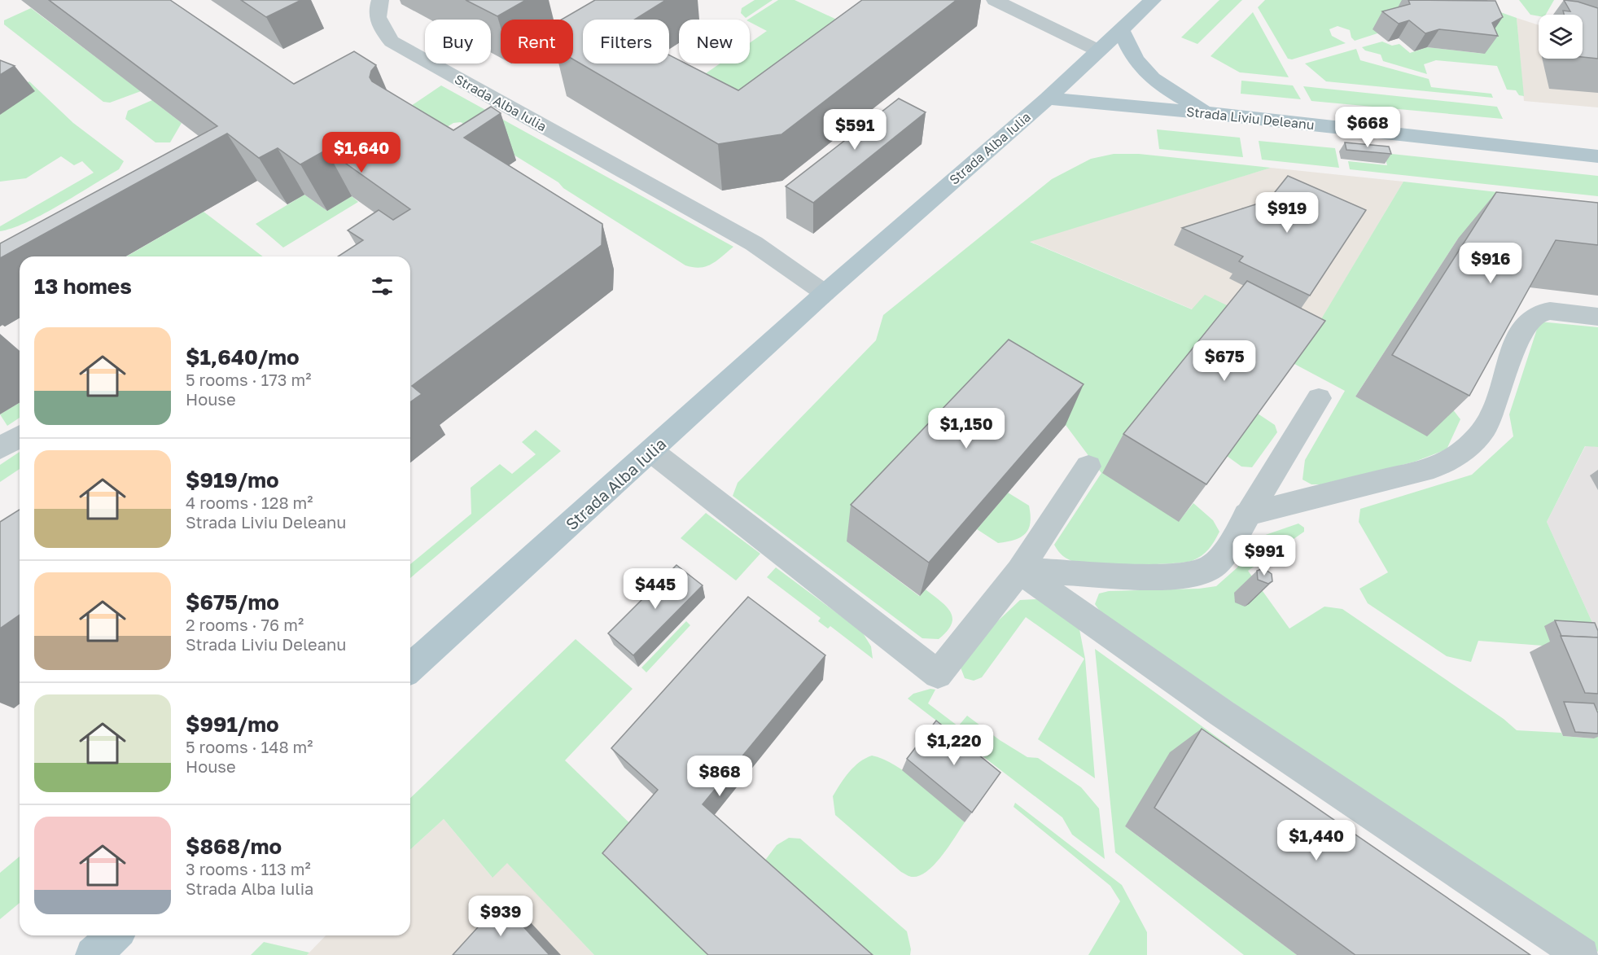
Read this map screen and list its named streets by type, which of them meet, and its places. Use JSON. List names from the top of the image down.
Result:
{
  "streets": {
    "main road": ["Strada Alba Iulia", "Strada Liviu Deleanu"]
  },
  "crossings": [
    ["Strada Alba Iulia", "Strada Liviu Deleanu"]
  ],
  "page": {
    "chip": [
      "Buy",
      "Rent",
      "Filters",
      "New"
    ],
    "price": [
      "$668",
      "$591",
      "$1,640",
      "$919",
      "$916",
      "$675",
      "$1,150",
      "$991",
      "$445",
      "$1,220",
      "$868",
      "$1,440",
      "$939"
    ],
    "heading": "13 homes",
    "list": [
      {
        "name": "$1,640/mo",
        "note": "5 rooms · 173 m² · House"
      },
      {
        "name": "$919/mo",
        "note": "4 rooms · 128 m² · Strada Liviu Deleanu"
      },
      {
        "name": "$675/mo",
        "note": "2 rooms · 76 m² · Strada Liviu Deleanu"
      },
      {
        "name": "$991/mo",
        "note": "5 rooms · 148 m² · House"
      },
      {
        "name": "$868/mo",
        "note": "3 rooms · 113 m² · Strada Alba Iulia"
      }
    ]
  }
}
